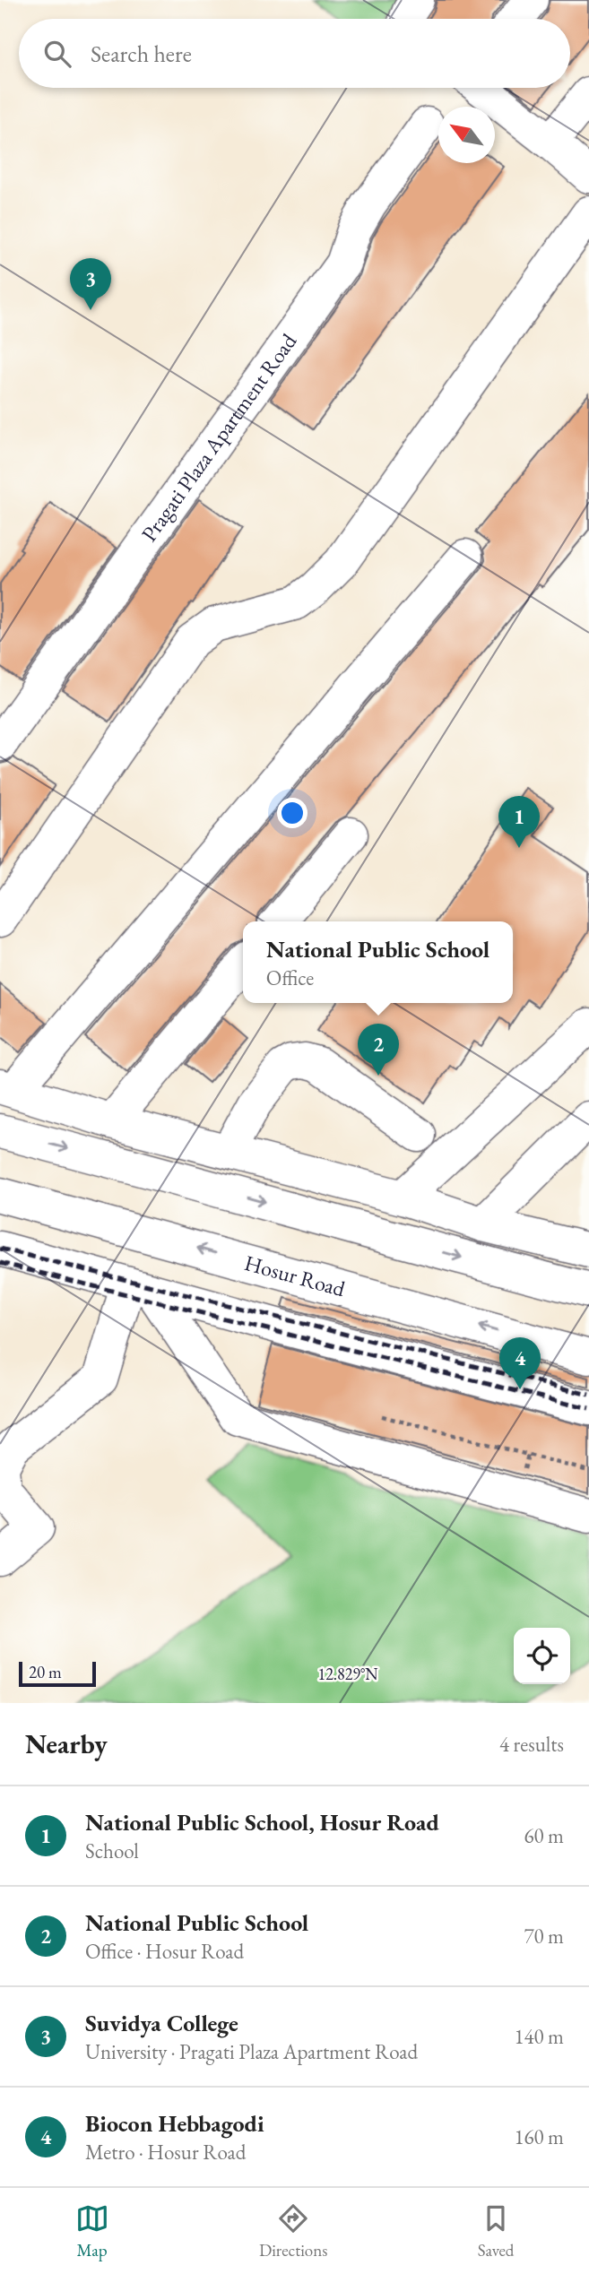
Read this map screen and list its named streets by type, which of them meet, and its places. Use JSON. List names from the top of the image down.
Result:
{
  "streets": {
    "main road": ["Pragati Plaza Apartment Road", "Hosur Road"]
  },
  "scale_bar": "20 m",
  "north": "top left",
  "page": {
    "search": "Search here",
    "pins": [
      "3",
      "1",
      "2",
      "4"
    ],
    "popup": ["National Public School", "Office"],
    "scale": "20 m",
    "heading": ["Nearby", "4 results"],
    "list": [
      {
        "mark": "1",
        "name": "National Public School, Hosur Road",
        "note": "School",
        "value": "60 m"
      },
      {
        "mark": "2",
        "name": "National Public School",
        "note": "Office · Hosur Road",
        "value": "70 m"
      },
      {
        "mark": "3",
        "name": "Suvidya College",
        "note": "University · Pragati Plaza Apartment Road",
        "value": "140 m"
      },
      {
        "mark": "4",
        "name": "Biocon Hebbagodi",
        "note": "Metro · Hosur Road",
        "value": "160 m"
      }
    ],
    "nav": ["Map", "Directions", "Saved"]
  },
  "coordinates": ["12.829°N"]
}
